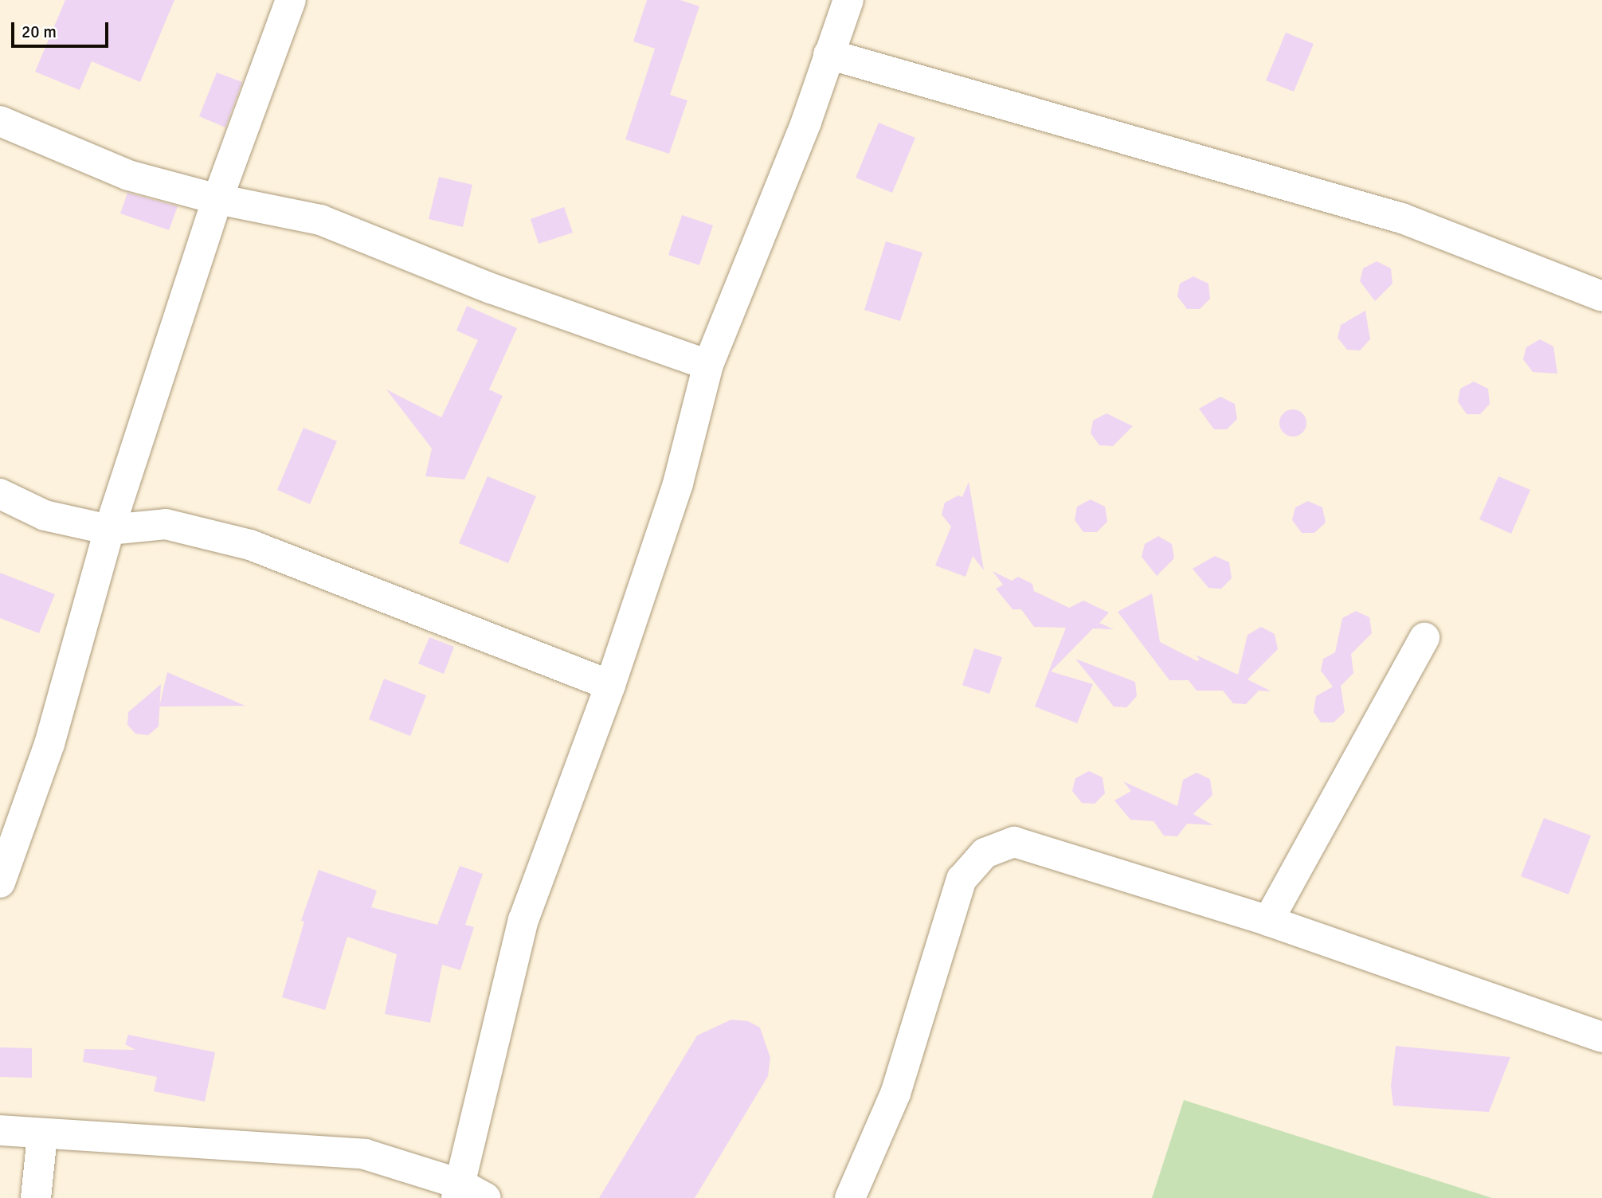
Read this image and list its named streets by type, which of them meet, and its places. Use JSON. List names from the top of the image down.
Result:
{
  "scale_bar": "20 m"
}
